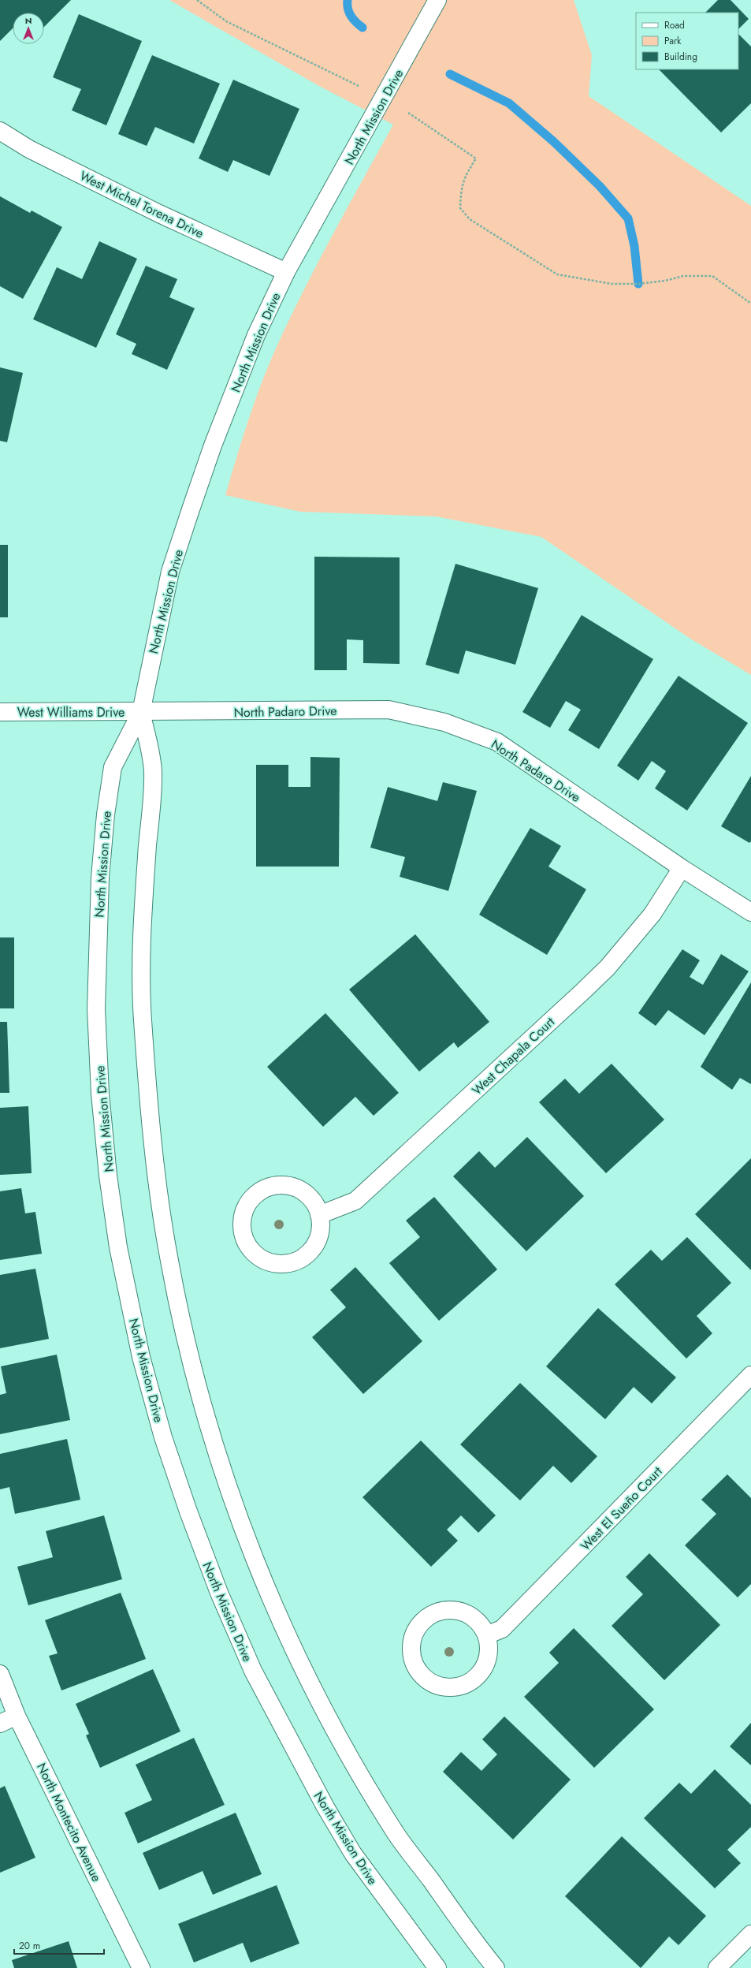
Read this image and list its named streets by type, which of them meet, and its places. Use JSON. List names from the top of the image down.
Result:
{
  "streets": {
    "street": [
      "North Mission Drive",
      "West Michel Torena Drive",
      "North Padaro Drive",
      "West Williams Drive",
      "West Chapala Court",
      "West El Sueño Court",
      "North Montecito Avenue"
    ]
  },
  "crossings": [
    ["North Mission Drive", "West Michel Torena Drive"],
    ["North Mission Drive", "North Padaro Drive"],
    ["North Mission Drive", "West Williams Drive"],
    ["North Padaro Drive", "West Williams Drive"],
    ["North Padaro Drive", "West Chapala Court"]
  ],
  "legend": ["Road", "Park", "Building"],
  "scale_bar": "20 m",
  "north": "top"
}
